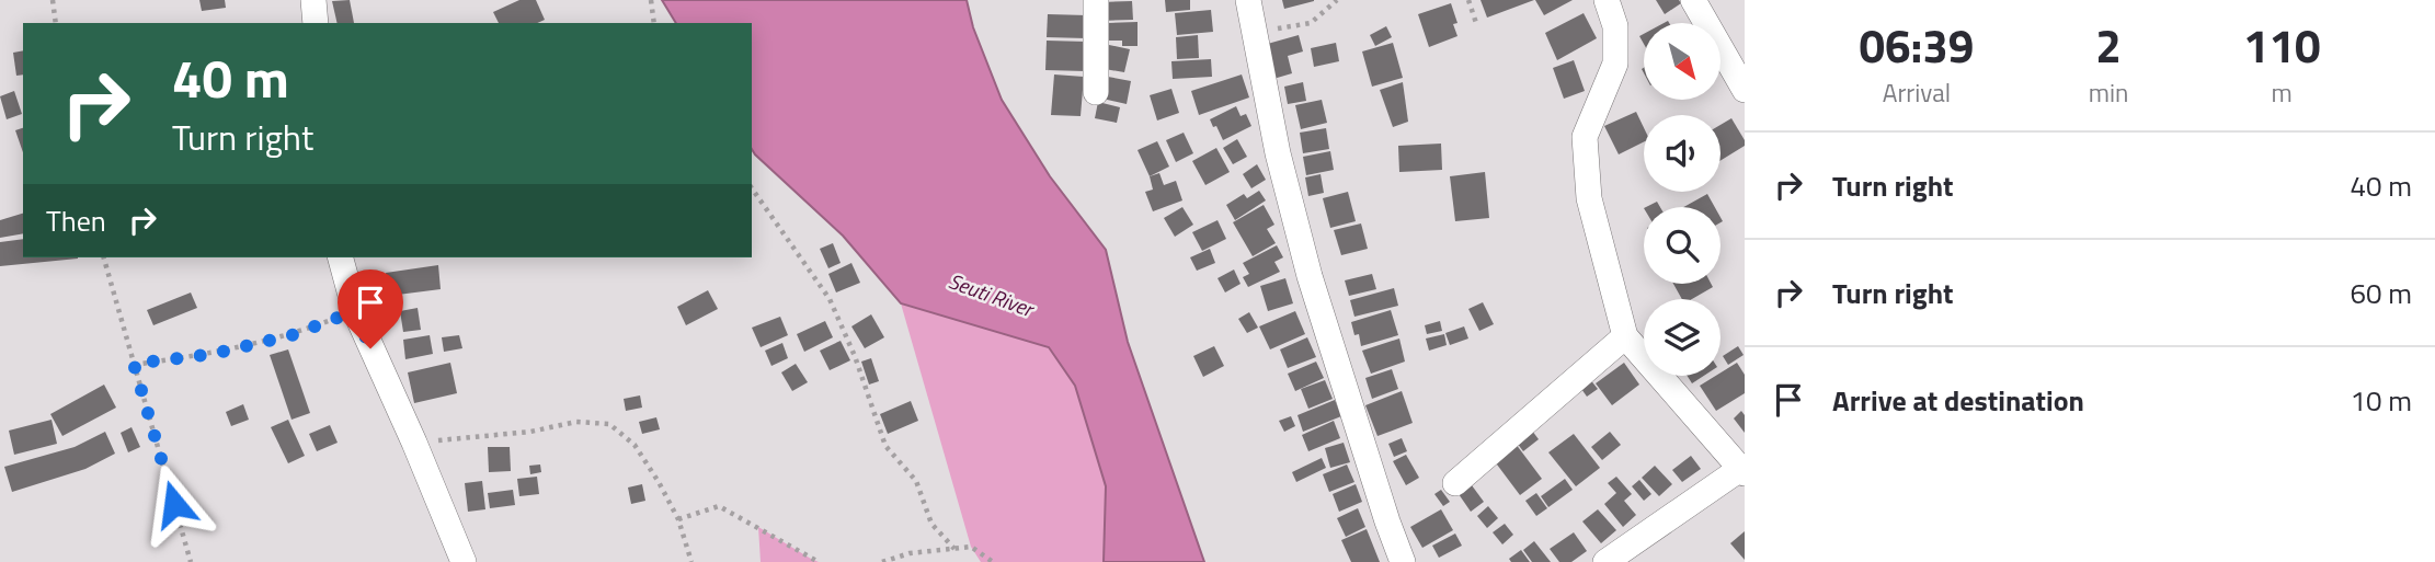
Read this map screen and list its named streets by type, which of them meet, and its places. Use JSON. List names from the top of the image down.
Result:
{
  "water": ["Seuti River"],
  "north": "bottom right",
  "page": {
    "eta": [
      "06:39",
      "Arrival",
      "2",
      "min",
      "110",
      "m"
    ],
    "turn": ["40 m", "Turn right"],
    "list": [
      {
        "name": "Turn right",
        "value": "40 m"
      },
      {
        "name": "Turn right",
        "value": "60 m"
      },
      {
        "name": "Arrive at destination",
        "value": "10 m"
      }
    ],
    "then": "Then"
  }
}
